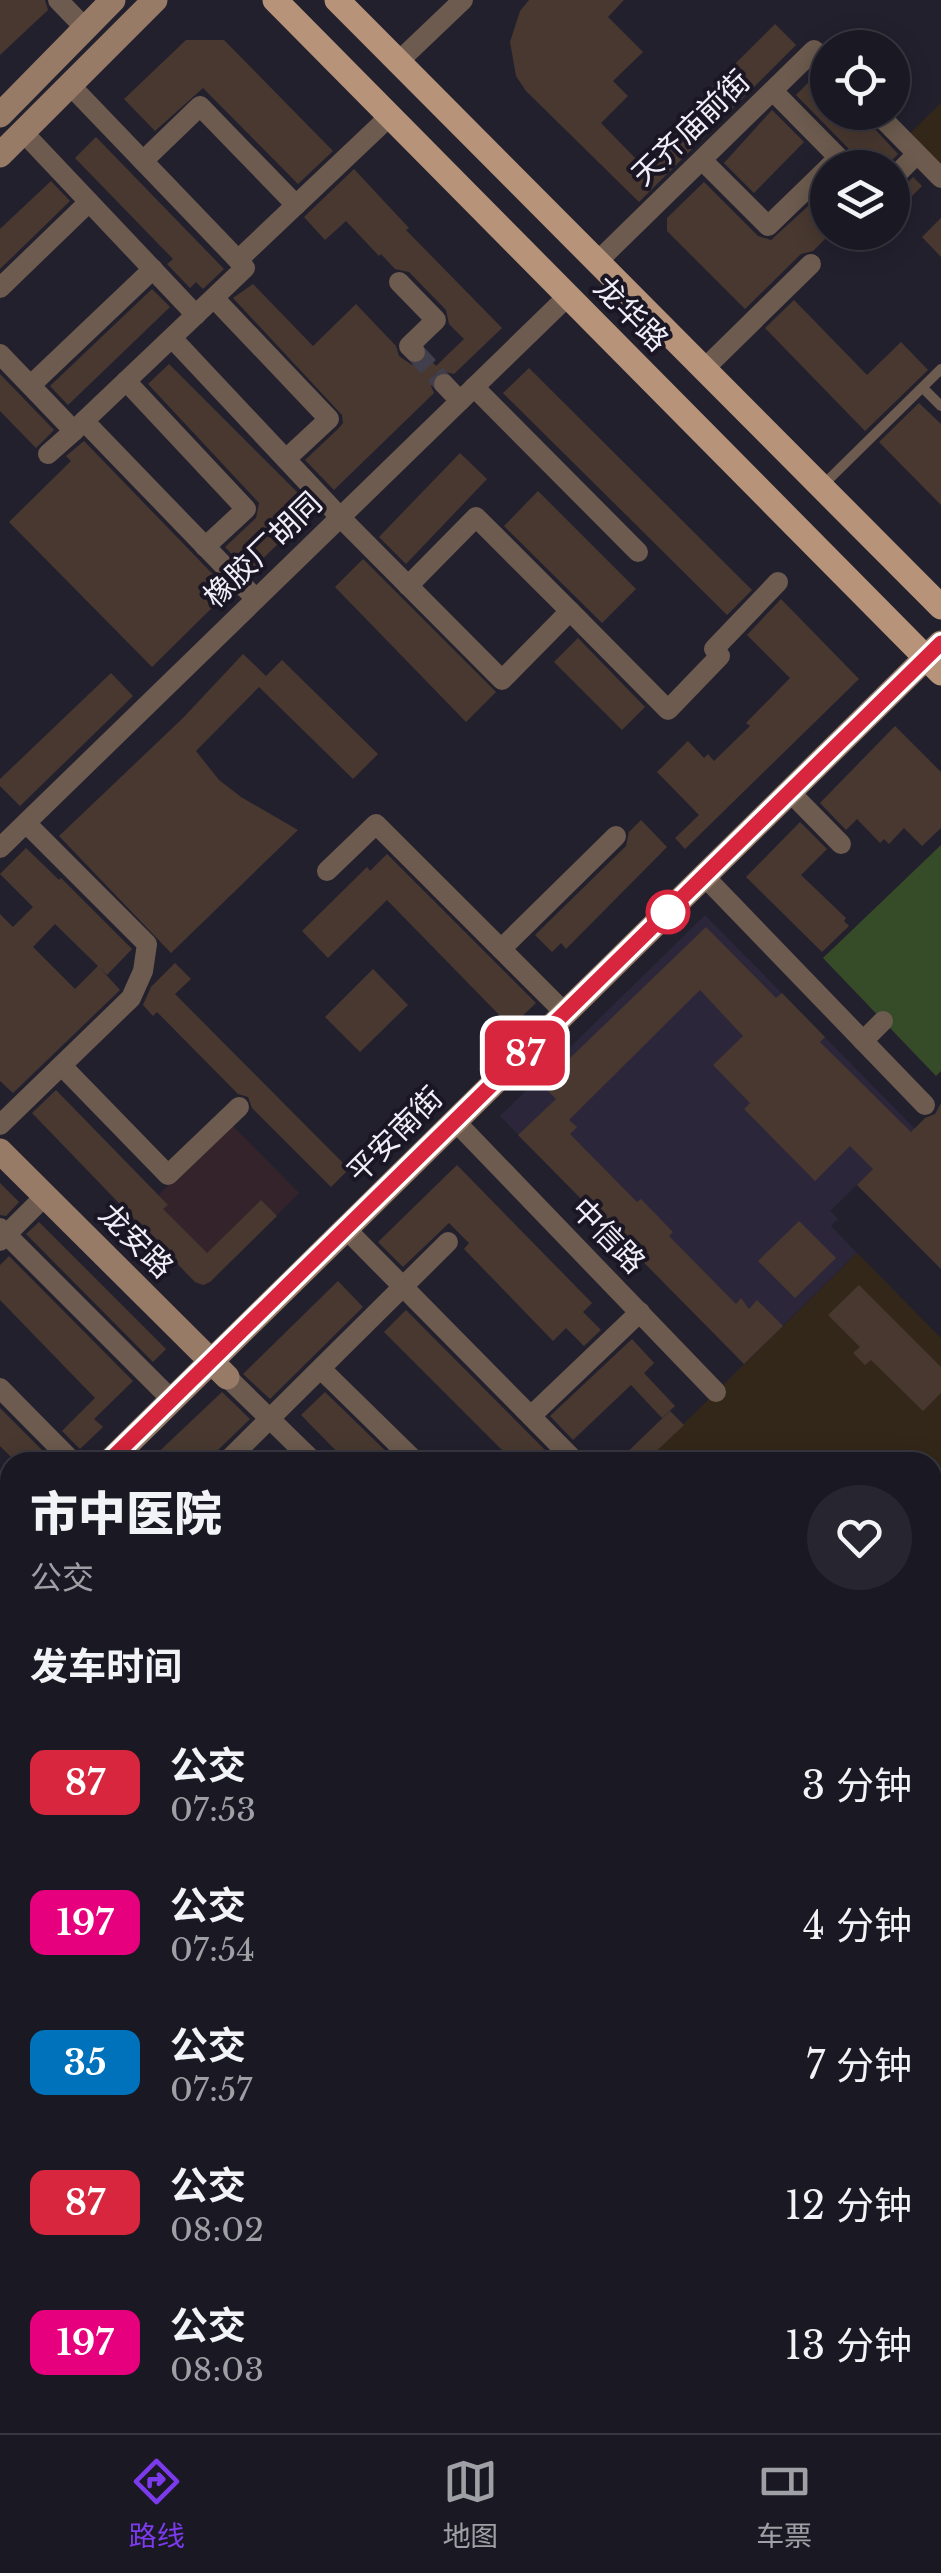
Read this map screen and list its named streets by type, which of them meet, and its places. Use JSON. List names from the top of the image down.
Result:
{
  "streets": {
    "main road": ["龙华路"],
    "street": [
      "天齐庙前街",
      "橡胶厂胡同",
      "平安南街",
      "中信路",
      "龙安路"
    ]
  },
  "crossings": [
    ["天齐庙前街", "龙华路"],
    ["龙华路", "橡胶厂胡同"],
    ["龙华路", "平安南街"],
    ["平安南街", "中信路"],
    ["平安南街", "龙安路"]
  ],
  "lines": ["bus line 87"],
  "page": {
    "on_map": "87",
    "heading": [
      ["市中医院", "公交"],
      "发车时间"
    ],
    "list": [
      {
        "mark": "87",
        "name": "公交",
        "note": "07:53",
        "value": "3 分钟"
      },
      {
        "mark": "197",
        "name": "公交",
        "note": "07:54",
        "value": "4 分钟"
      },
      {
        "mark": "35",
        "name": "公交",
        "note": "07:57",
        "value": "7 分钟"
      },
      {
        "mark": "87",
        "name": "公交",
        "note": "08:02",
        "value": "12 分钟"
      },
      {
        "mark": "197",
        "name": "公交",
        "note": "08:03",
        "value": "13 分钟"
      }
    ],
    "tabs": ["路线", "地图", "车票"]
  }
}
